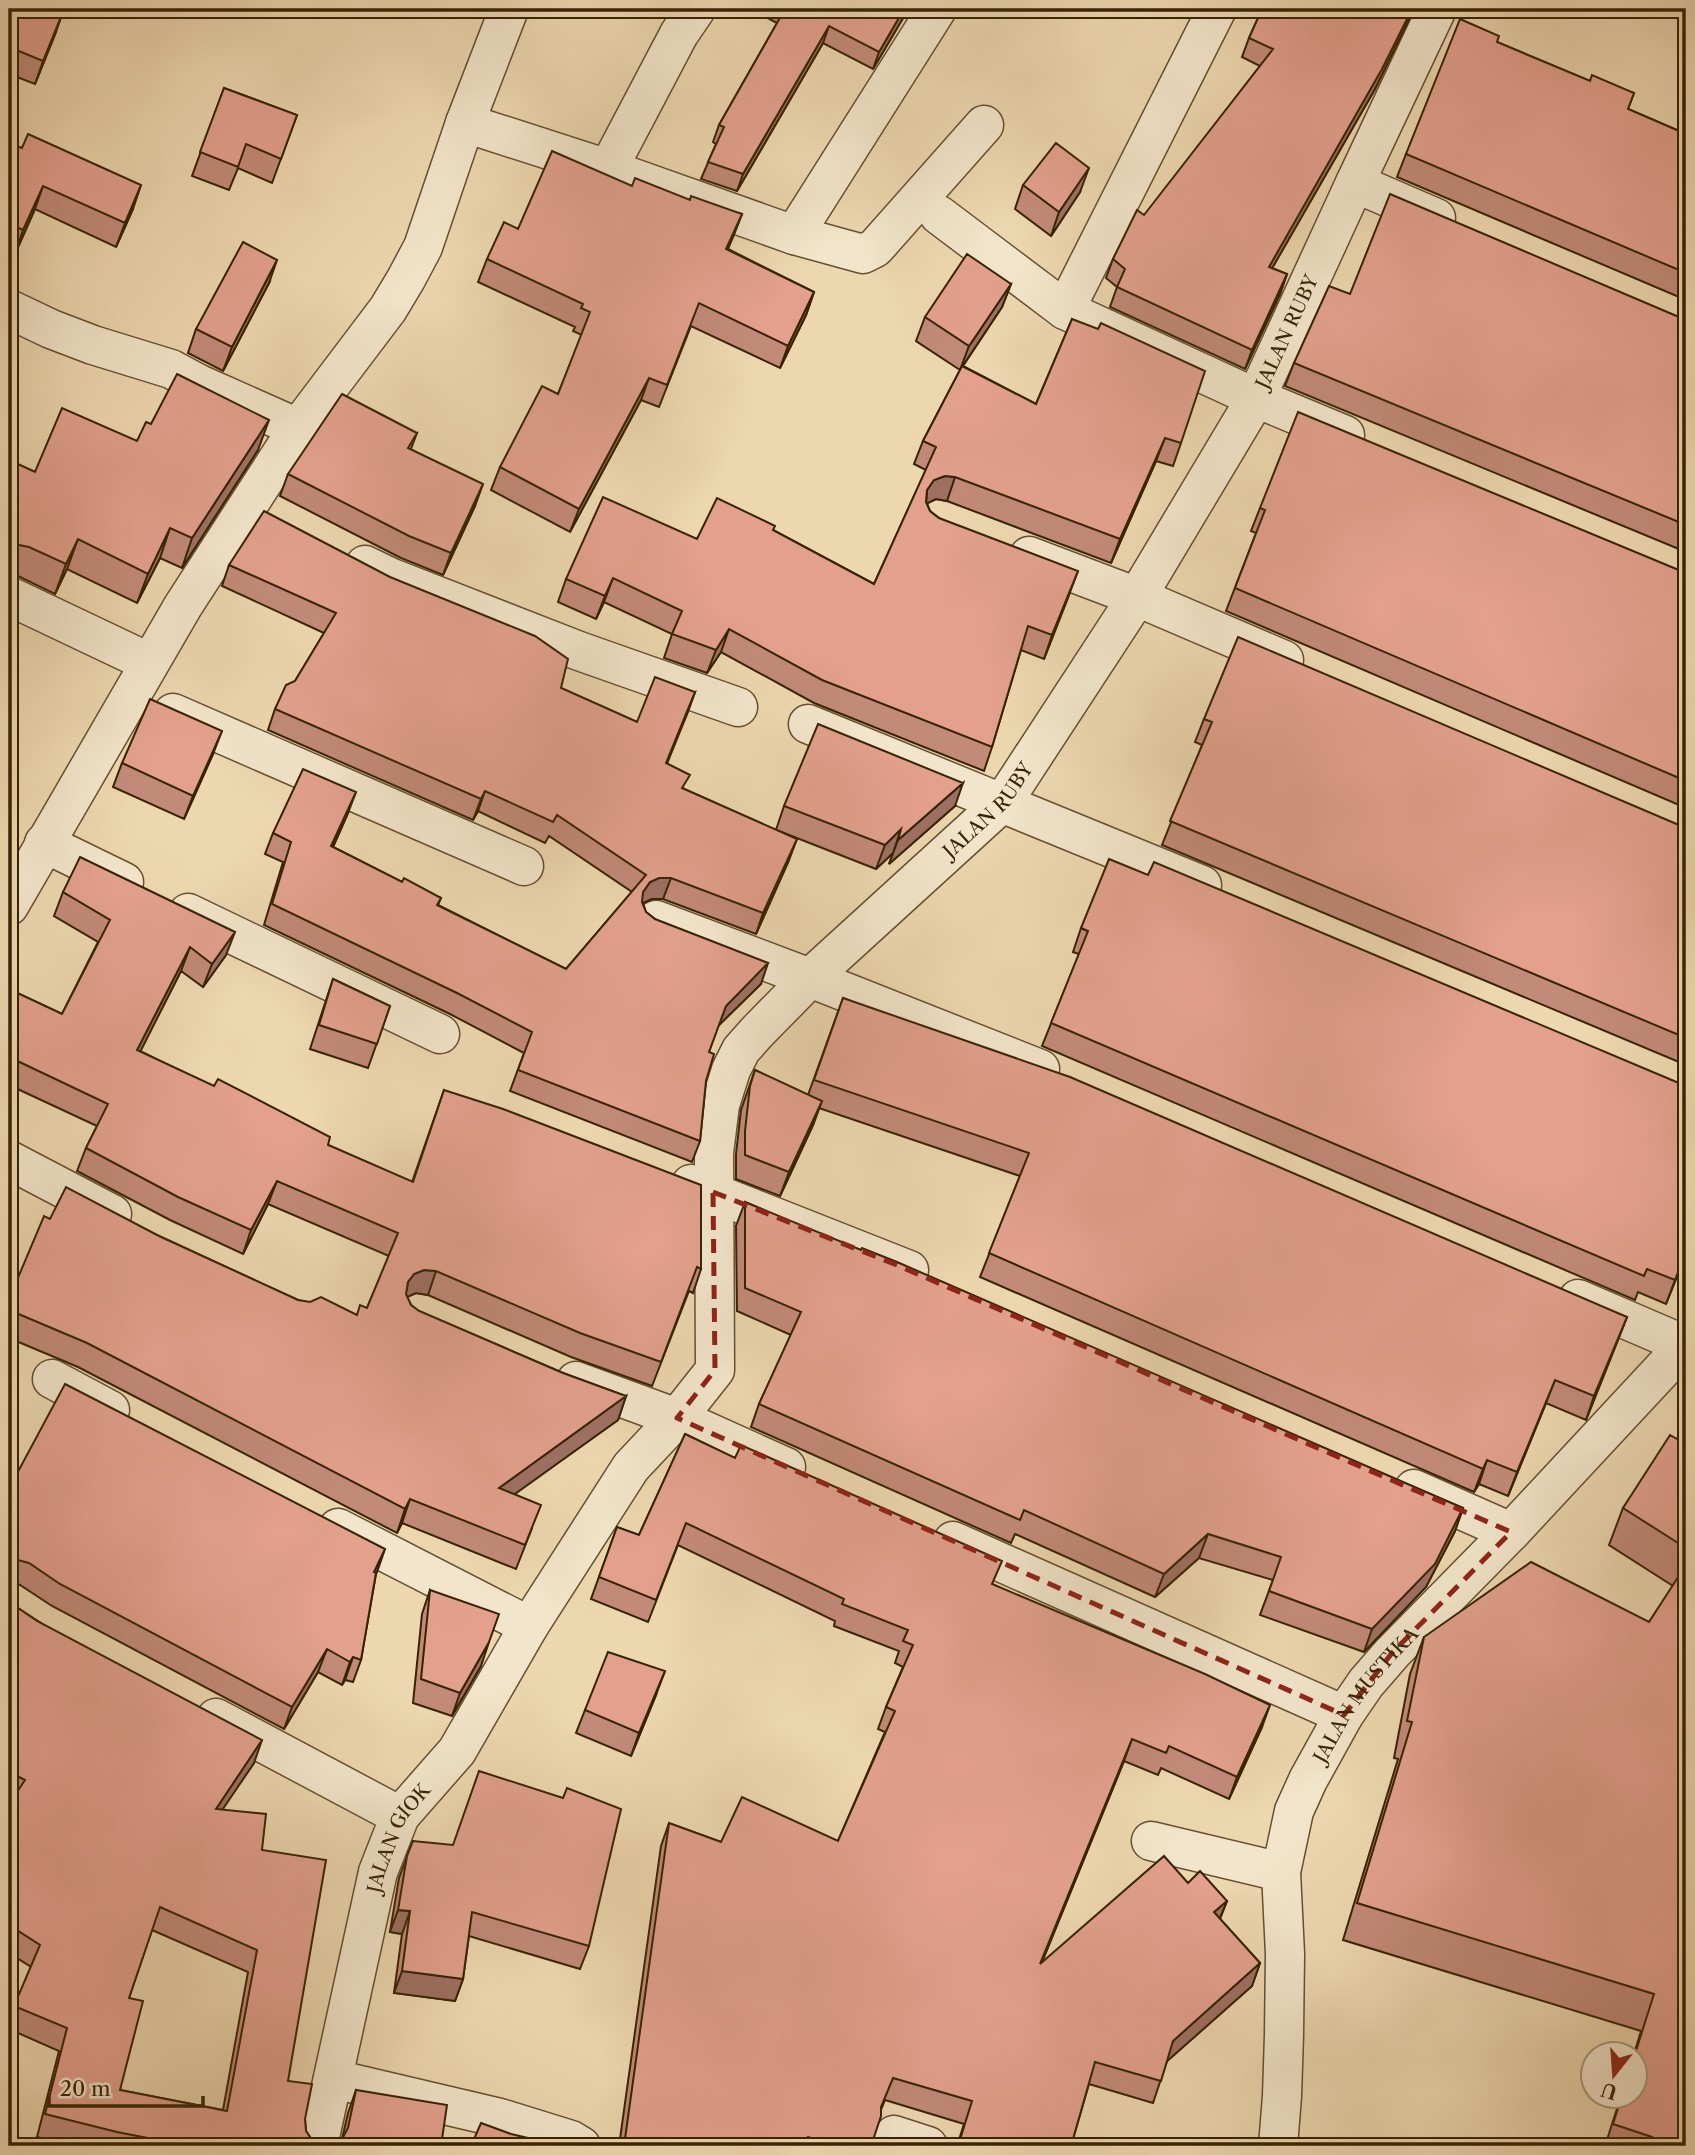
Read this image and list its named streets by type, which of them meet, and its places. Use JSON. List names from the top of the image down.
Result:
{
  "streets": {
    "street": ["JALAN RUBY", "JALAN MUSTIKA", "JALAN GIOK"]
  },
  "crossings": [
    ["JALAN RUBY", "JALAN GIOK"]
  ],
  "scale_bar": "20 m",
  "north": "bottom"
}
